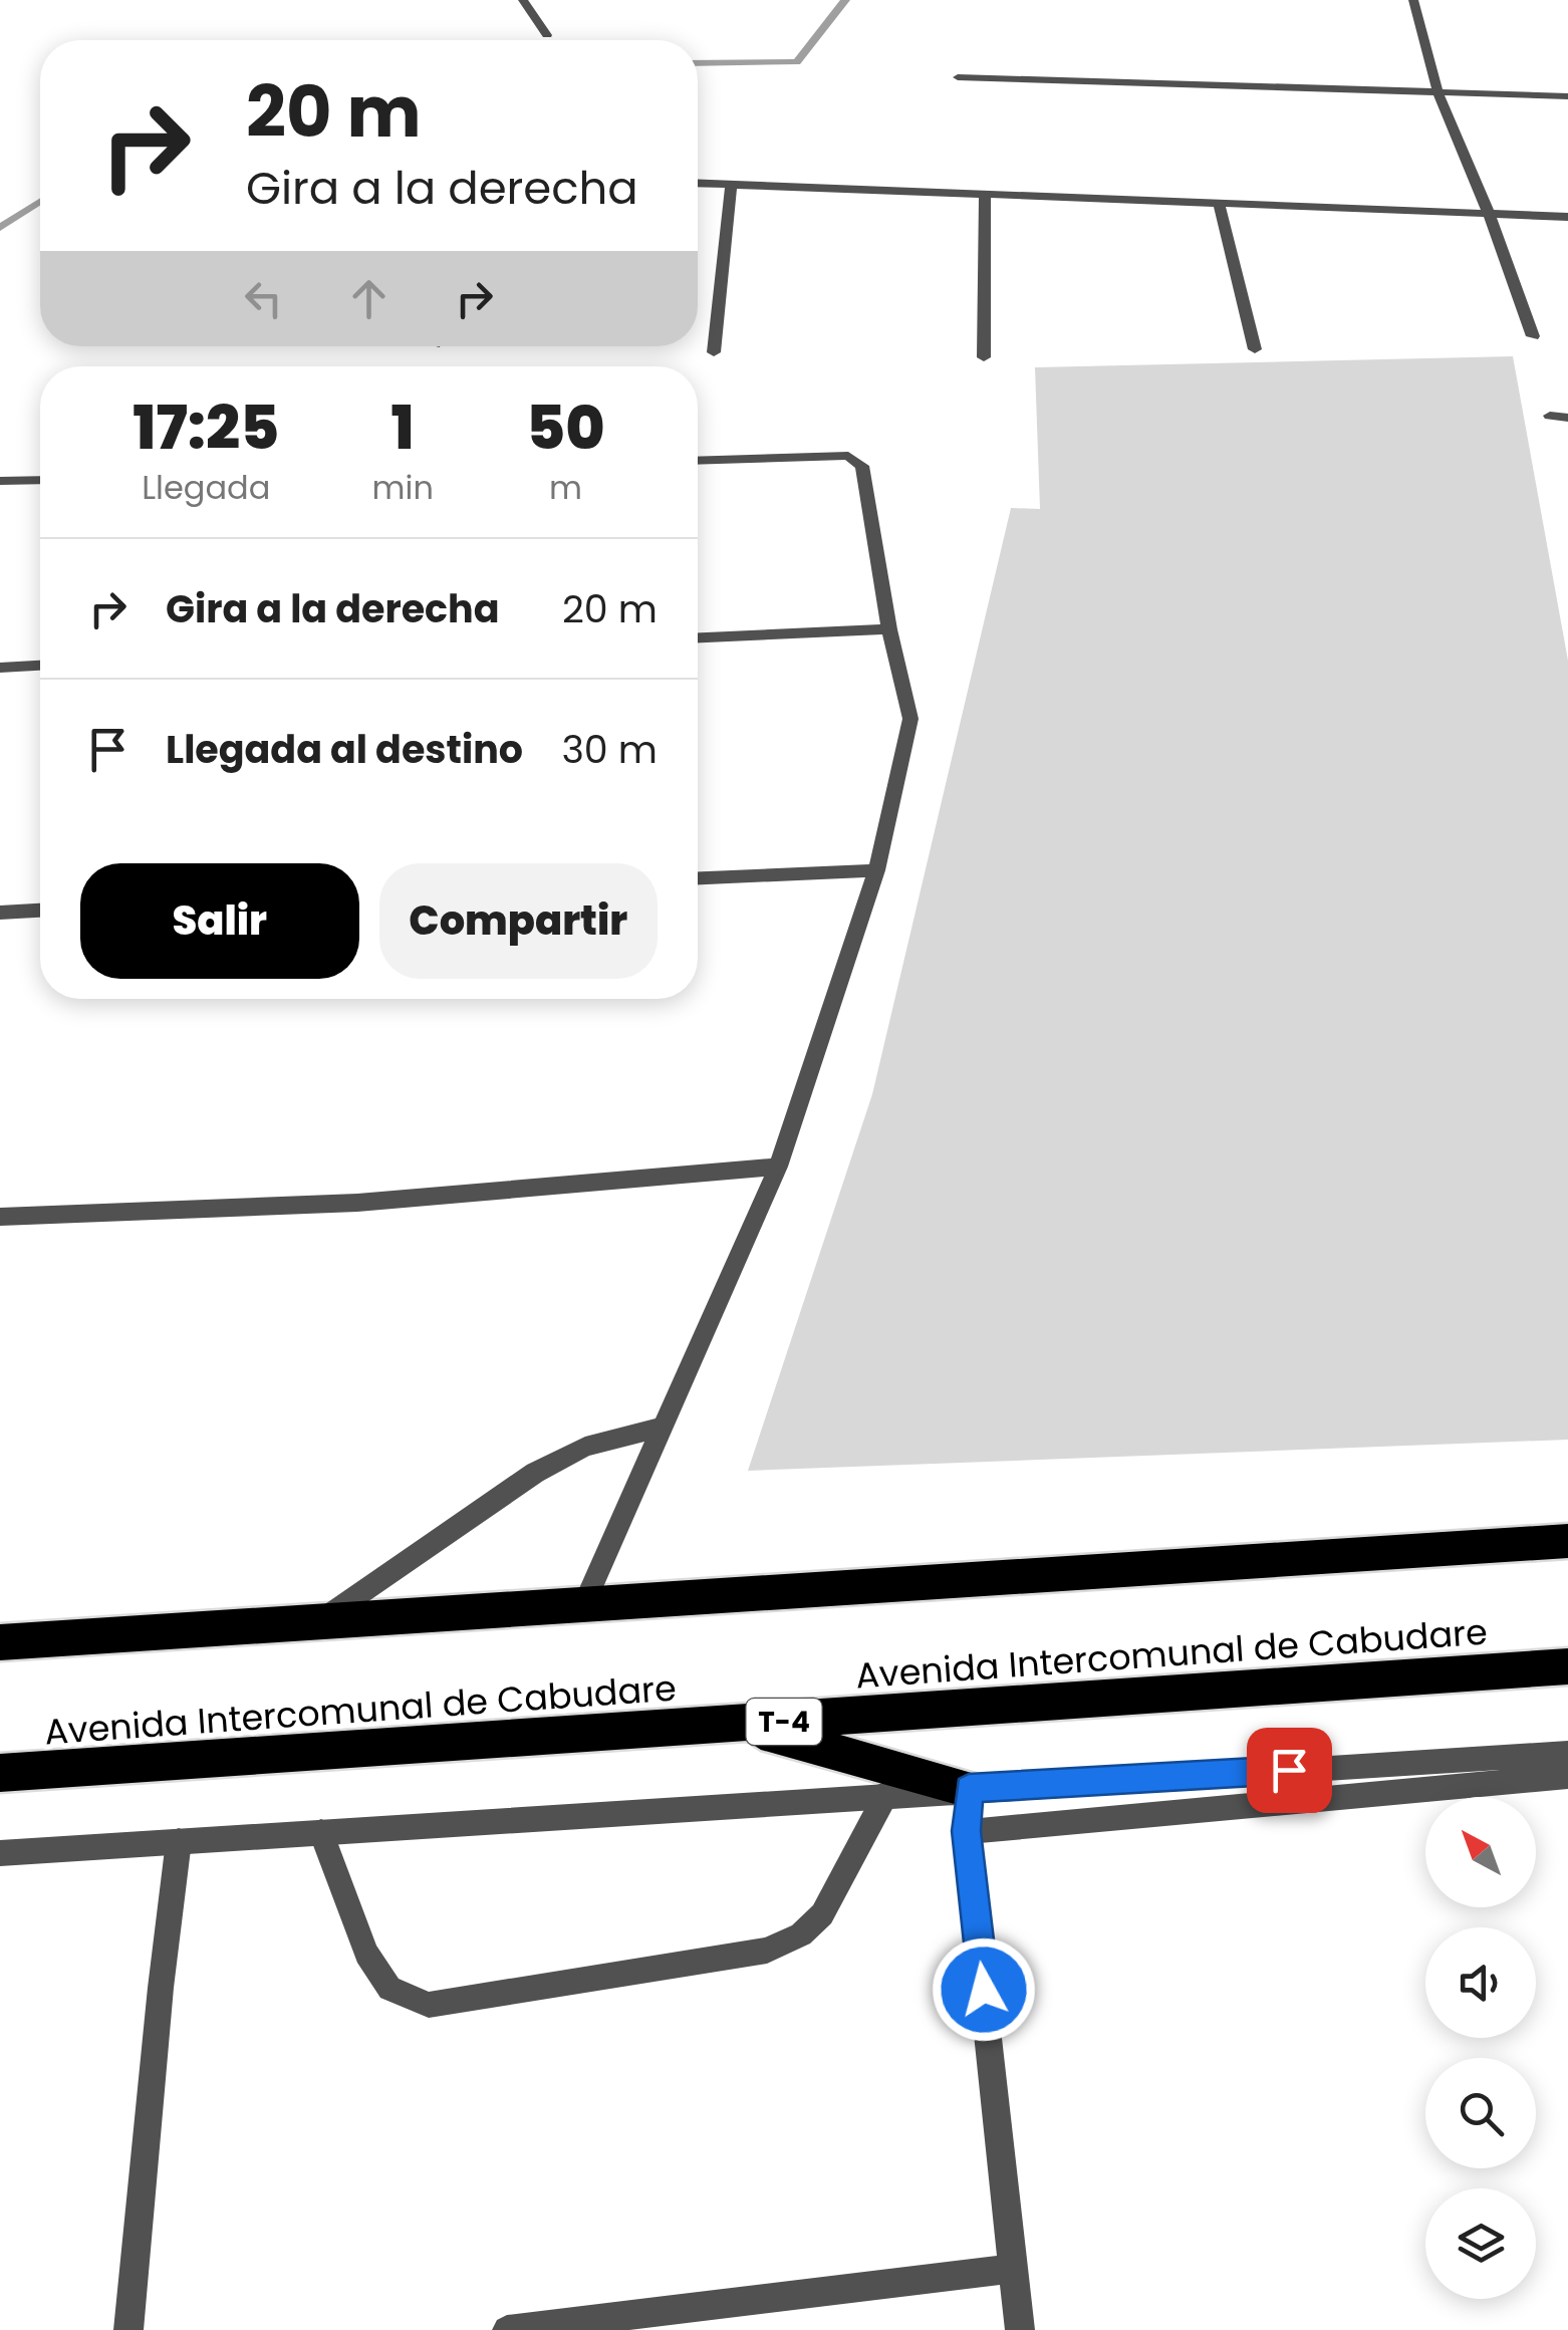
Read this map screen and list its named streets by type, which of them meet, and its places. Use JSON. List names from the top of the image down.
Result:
{
  "streets": {
    "highway": ["Avenida Intercomunal de Cabudare", "T-4"]
  },
  "north": "top left",
  "page": {
    "turn": ["20 m", "Gira a la derecha"],
    "eta": [
      "17:25",
      "Llegada",
      "1",
      "min",
      "50",
      "m"
    ],
    "list": [
      {
        "name": "Gira a la derecha",
        "value": "20 m"
      },
      {
        "name": "Llegada al destino",
        "value": "30 m"
      }
    ],
    "buttons": ["Salir", "Compartir"]
  }
}
